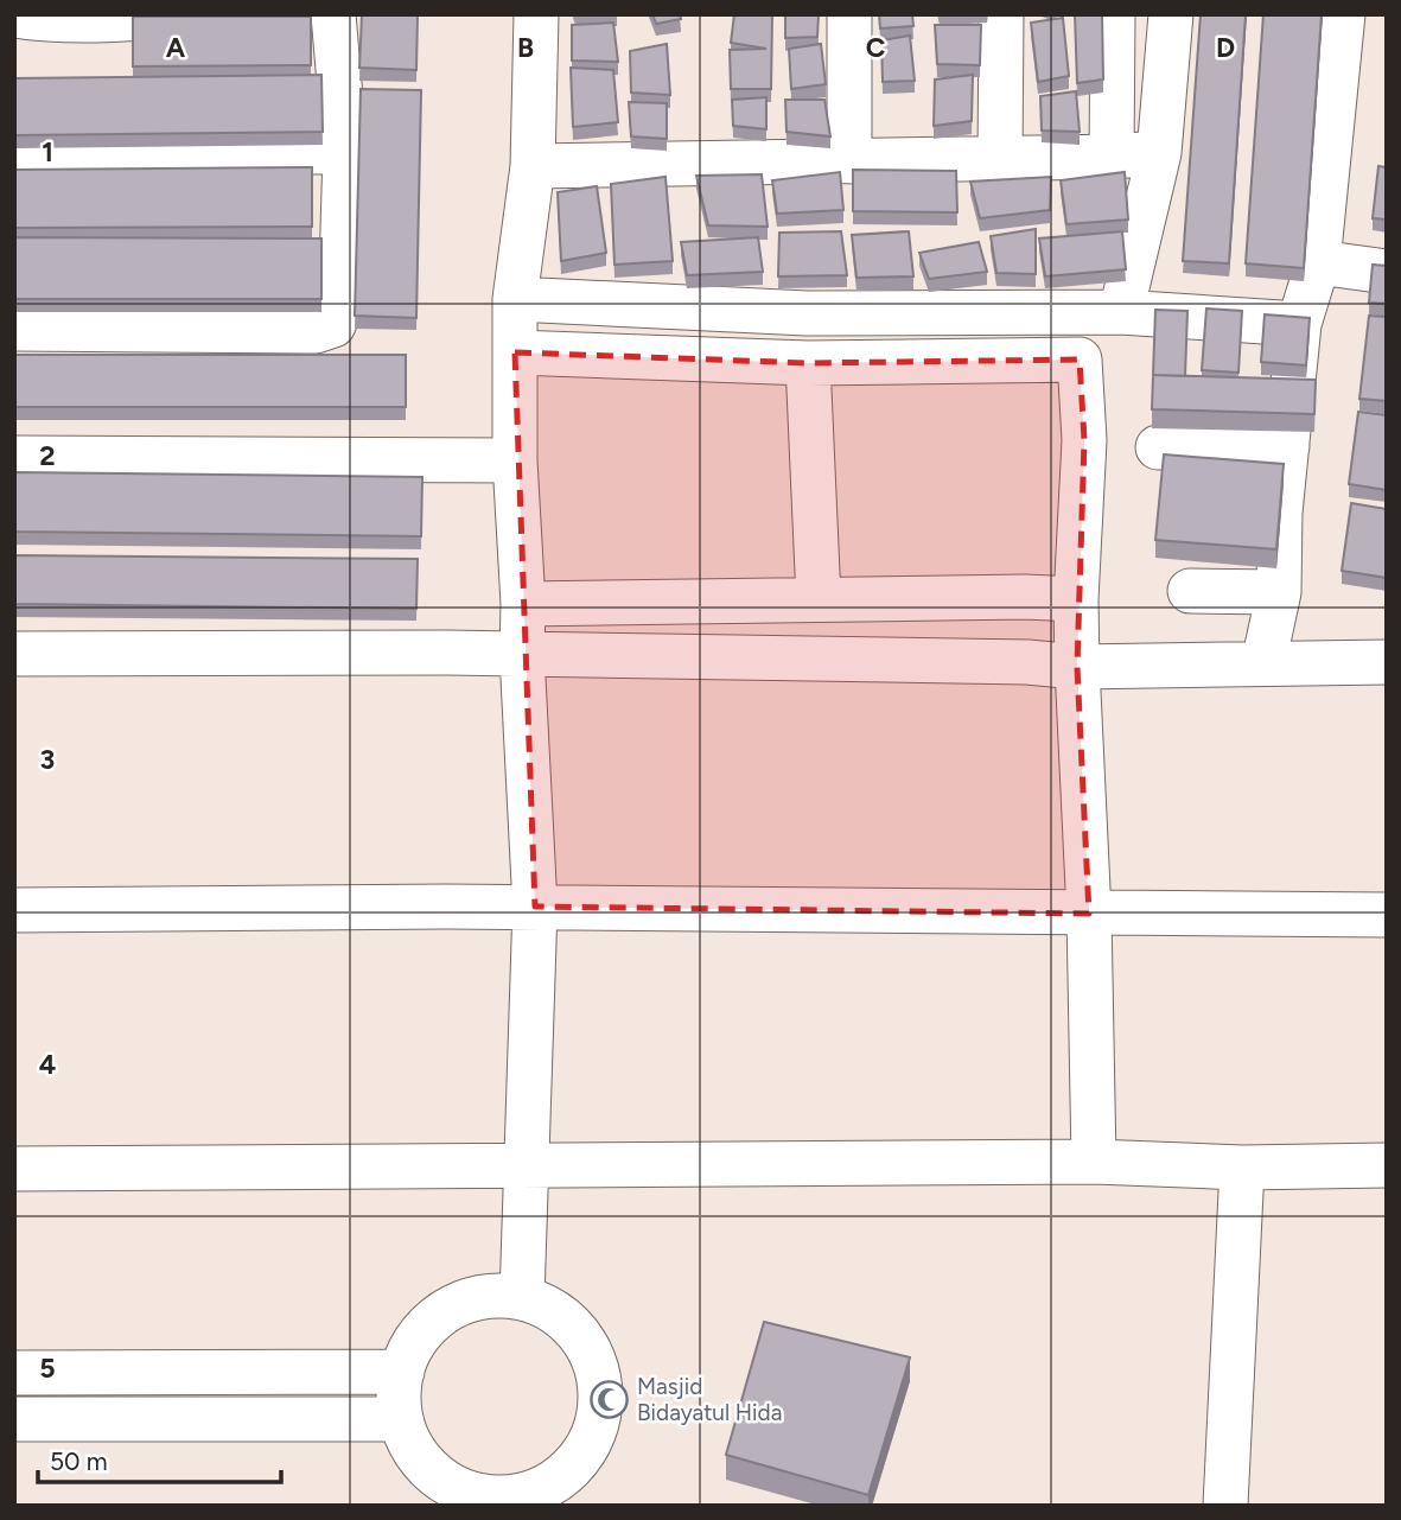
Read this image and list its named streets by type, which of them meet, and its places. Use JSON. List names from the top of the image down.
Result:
{
  "places": {
    "mosque": ["Masjid Bidayatul Hida"]
  },
  "scale_bar": "50 m",
  "grid": {
    "columns": [
      "A",
      "B",
      "C",
      "D"
    ],
    "rows": [
      "1",
      "2",
      "3",
      "4",
      "5"
    ]
  }
}
